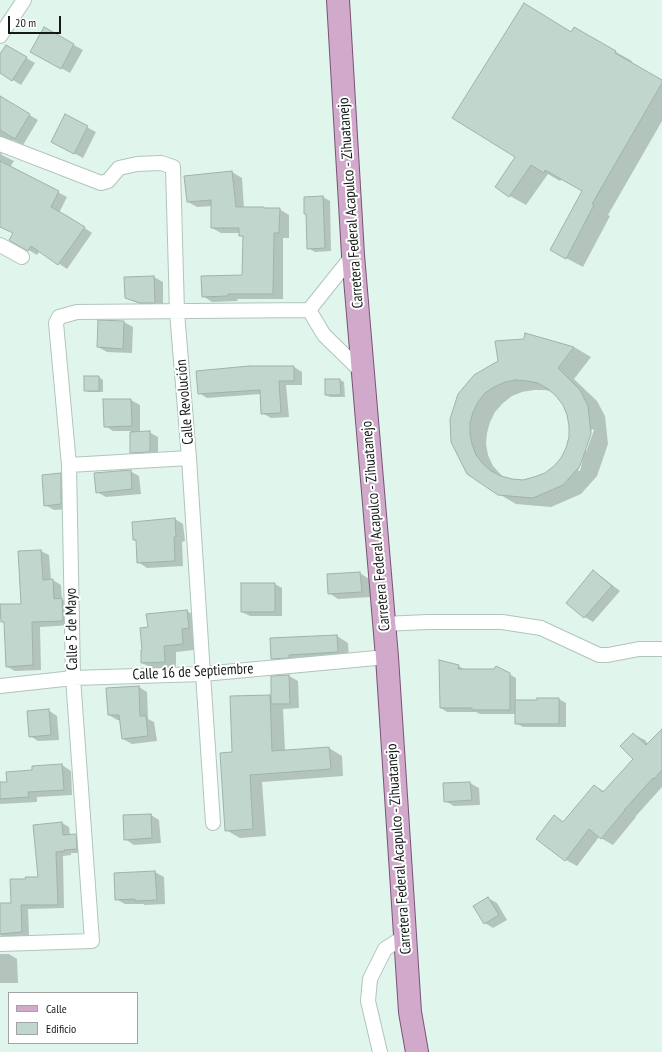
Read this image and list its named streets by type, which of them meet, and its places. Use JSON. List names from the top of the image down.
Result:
{
  "streets": {
    "main road": ["Carretera Federal Acapulco - Zihuatanejo"],
    "street": ["Calle Revolución", "Calle 5 de Mayo", "Calle 16 de Septiembre"]
  },
  "crossings": [
    ["Carretera Federal Acapulco - Zihuatanejo", "Calle 16 de Septiembre"],
    ["Calle Revolución", "Calle 5 de Mayo"],
    ["Calle Revolución", "Calle 16 de Septiembre"],
    ["Calle 5 de Mayo", "Calle 16 de Septiembre"]
  ],
  "legend": ["Calle", "Edificio"],
  "scale_bar": "20 m"
}
